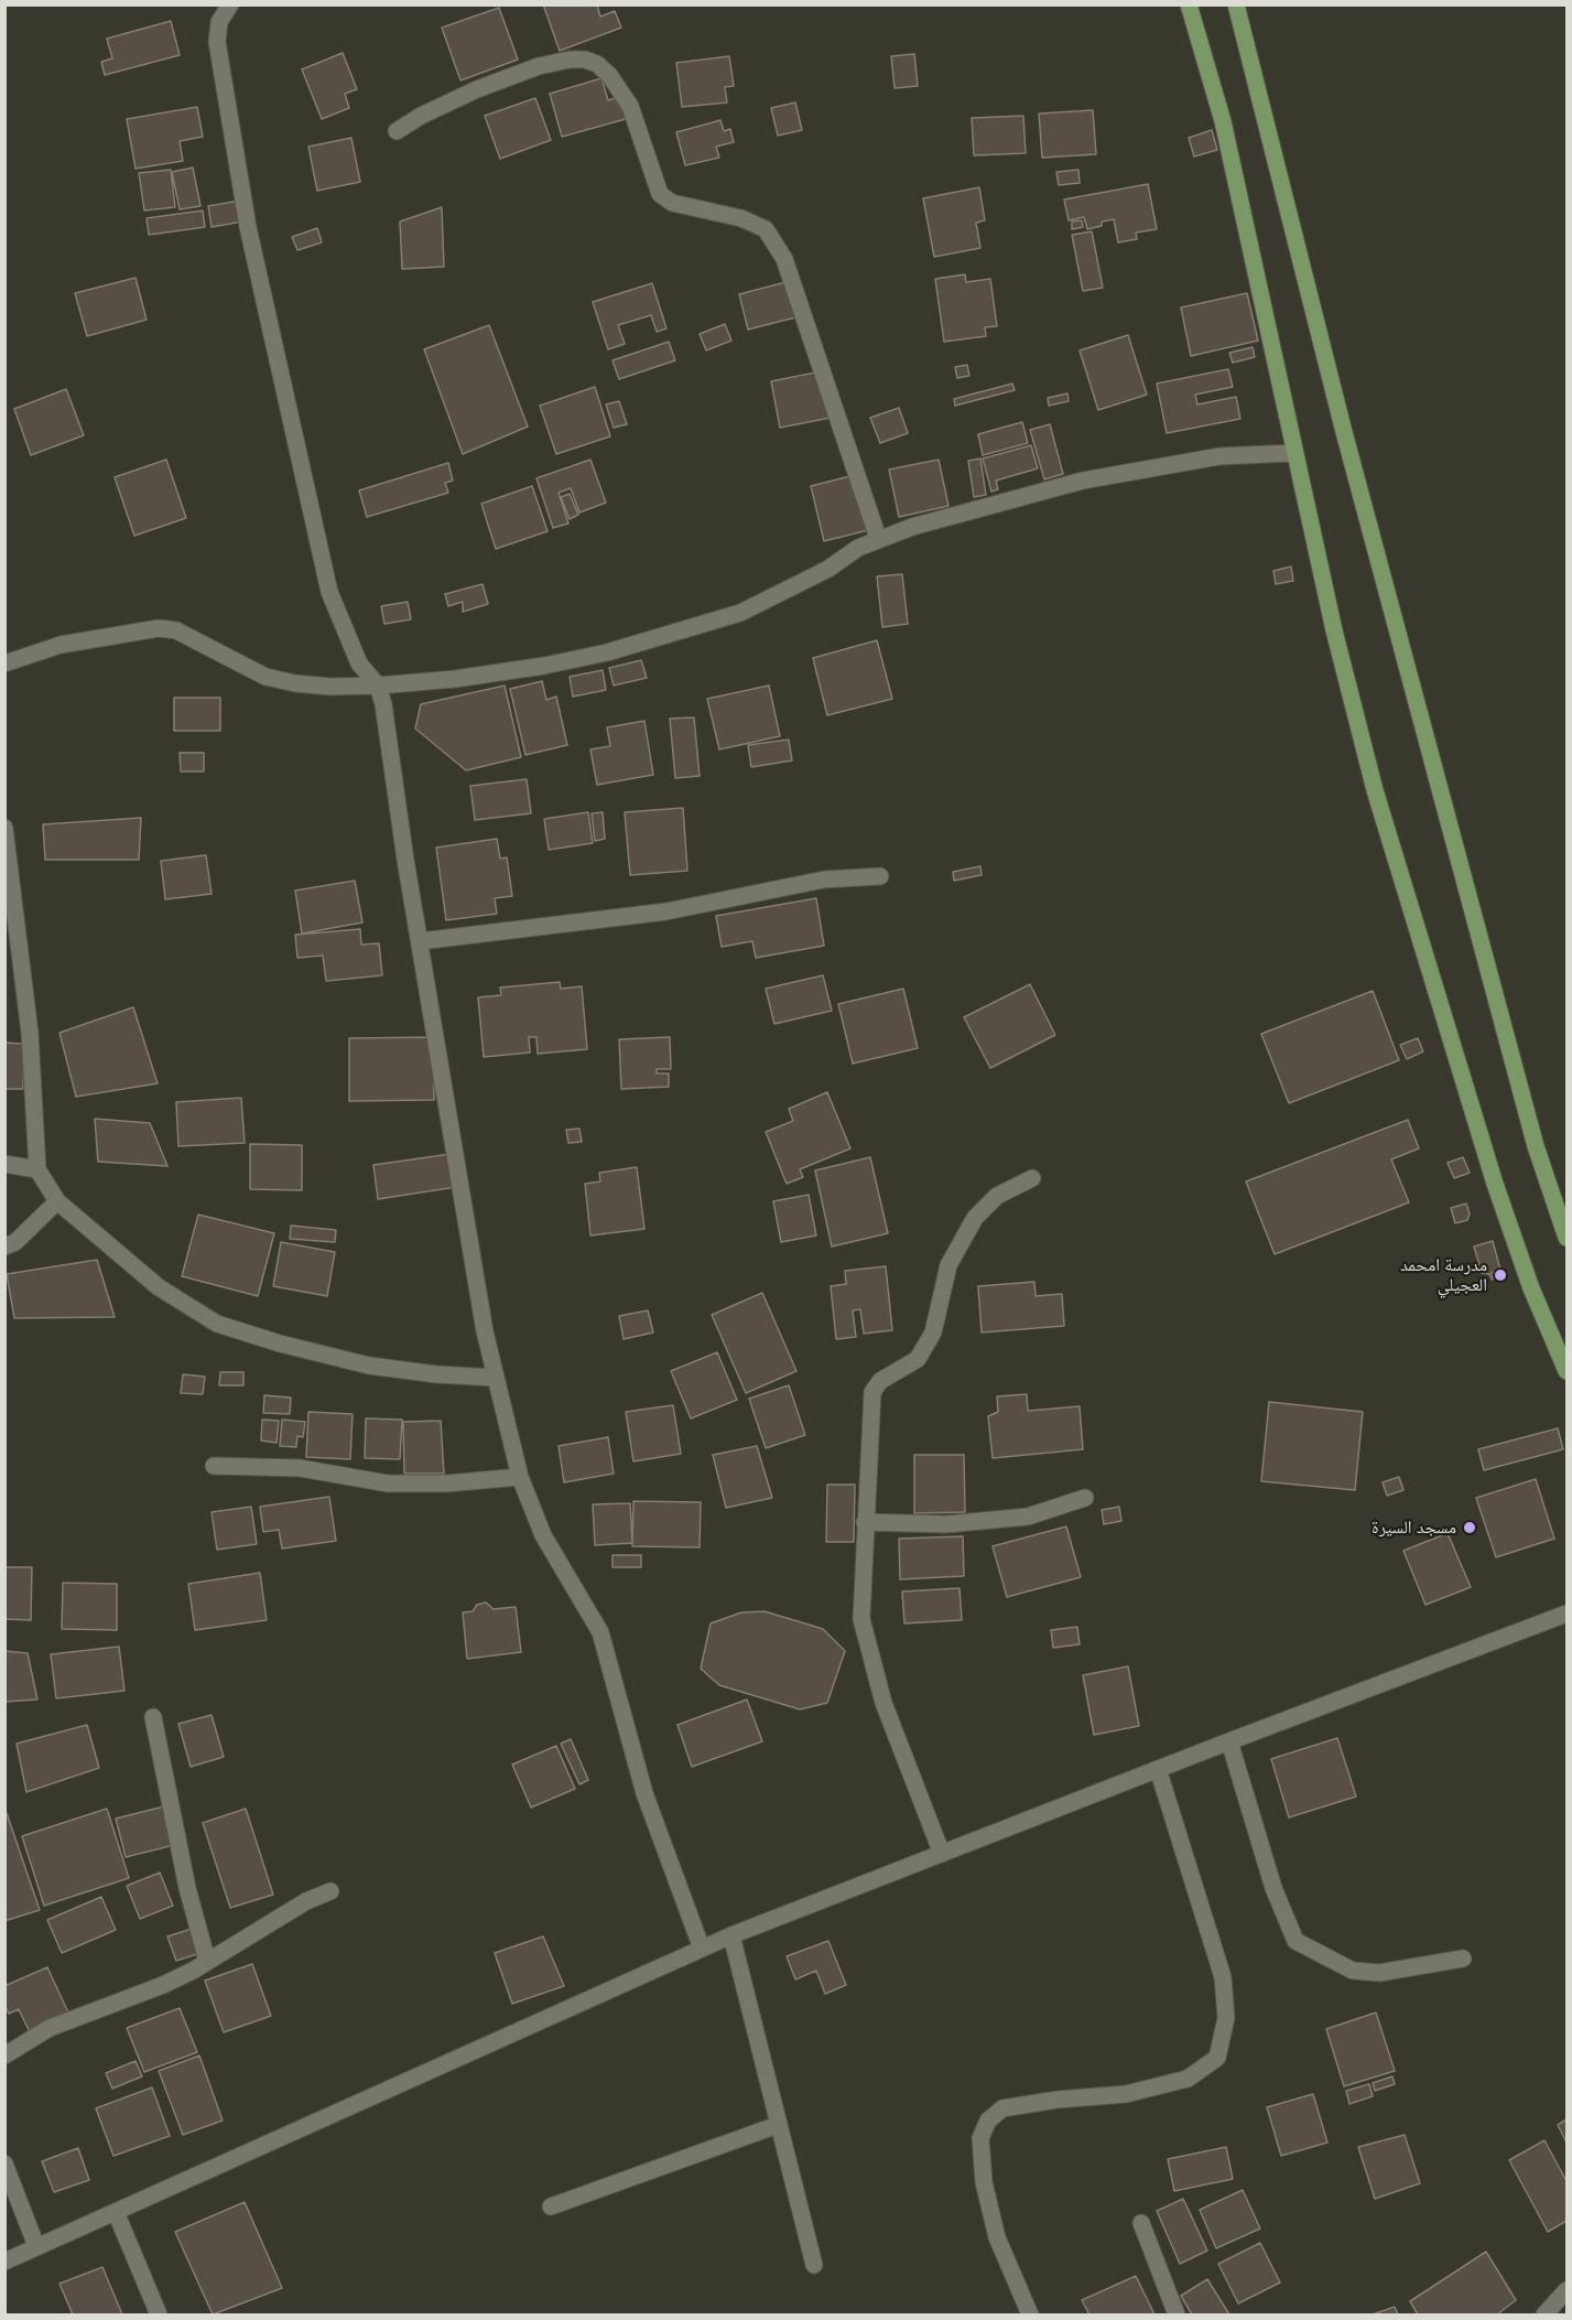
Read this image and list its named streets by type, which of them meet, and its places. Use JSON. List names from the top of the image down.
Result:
{
  "places": ["مدرسة امحمد العجيلي", "مسجد السيرة"]
}
